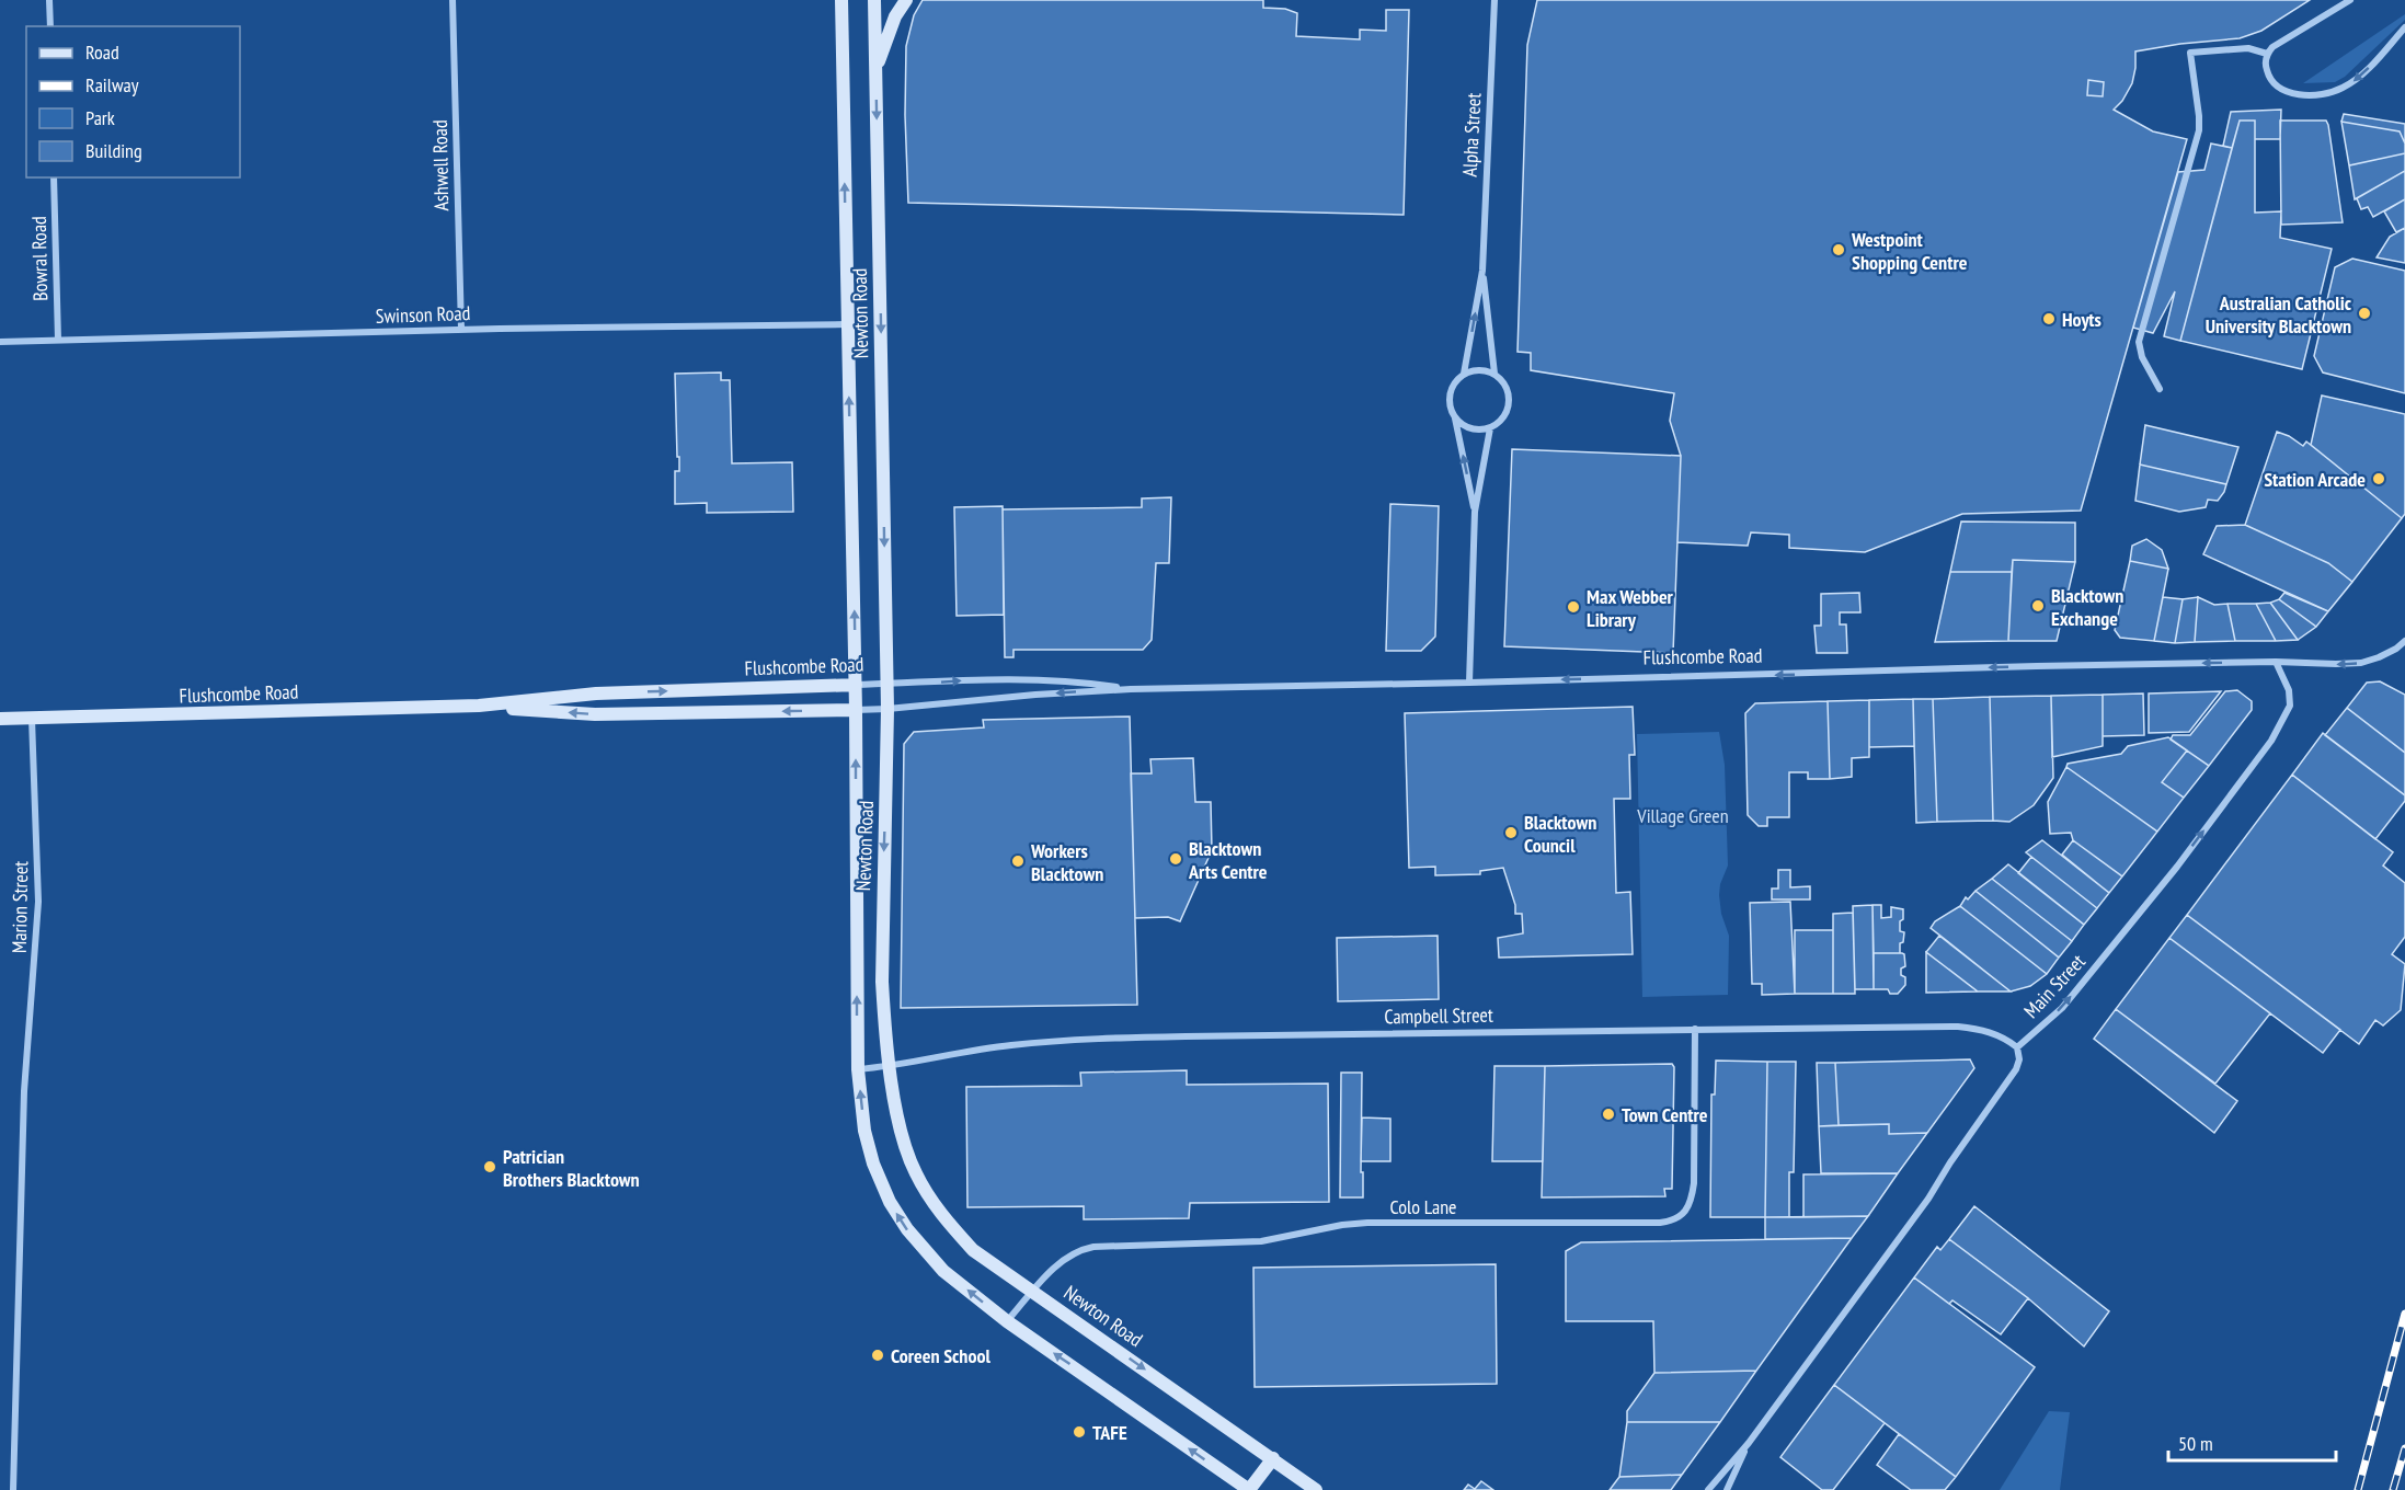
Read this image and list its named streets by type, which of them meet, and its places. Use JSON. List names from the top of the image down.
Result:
{
  "streets": {
    "main road": ["Newton Road", "Flushcombe Road"],
    "street": [
      "Alpha Street",
      "Ashwell Road",
      "Bowral Road",
      "Swinson Road",
      "Marion Street",
      "Main Street",
      "Campbell Street",
      "Colo Lane"
    ]
  },
  "crossings": [
    ["Ashwell Road", "Swinson Road"],
    ["Bowral Road", "Swinson Road"],
    ["Newton Road", "Swinson Road"],
    ["Newton Road", "Flushcombe Road"],
    ["Newton Road", "Campbell Street"],
    ["Newton Road", "Colo Lane"],
    ["Flushcombe Road", "Marion Street"],
    ["Flushcombe Road", "Main Street"],
    ["Main Street", "Campbell Street"],
    ["Campbell Street", "Colo Lane"]
  ],
  "one_way": ["Main Street"],
  "parks": ["Village Green"],
  "places": [
    "Westpoint Shopping Centre",
    "Australian Catholic University Blacktown",
    "Hoyts",
    "Station Arcade",
    "Blacktown Exchange",
    "Max Webber Library",
    "Blacktown Council",
    "Blacktown Arts Centre",
    "Workers Blacktown",
    "Town Centre",
    "Patrician Brothers Blacktown",
    "Coreen School",
    "TAFE"
  ],
  "legend": [
    "Road",
    "Railway",
    "Park",
    "Building"
  ],
  "scale_bar": "50 m"
}
